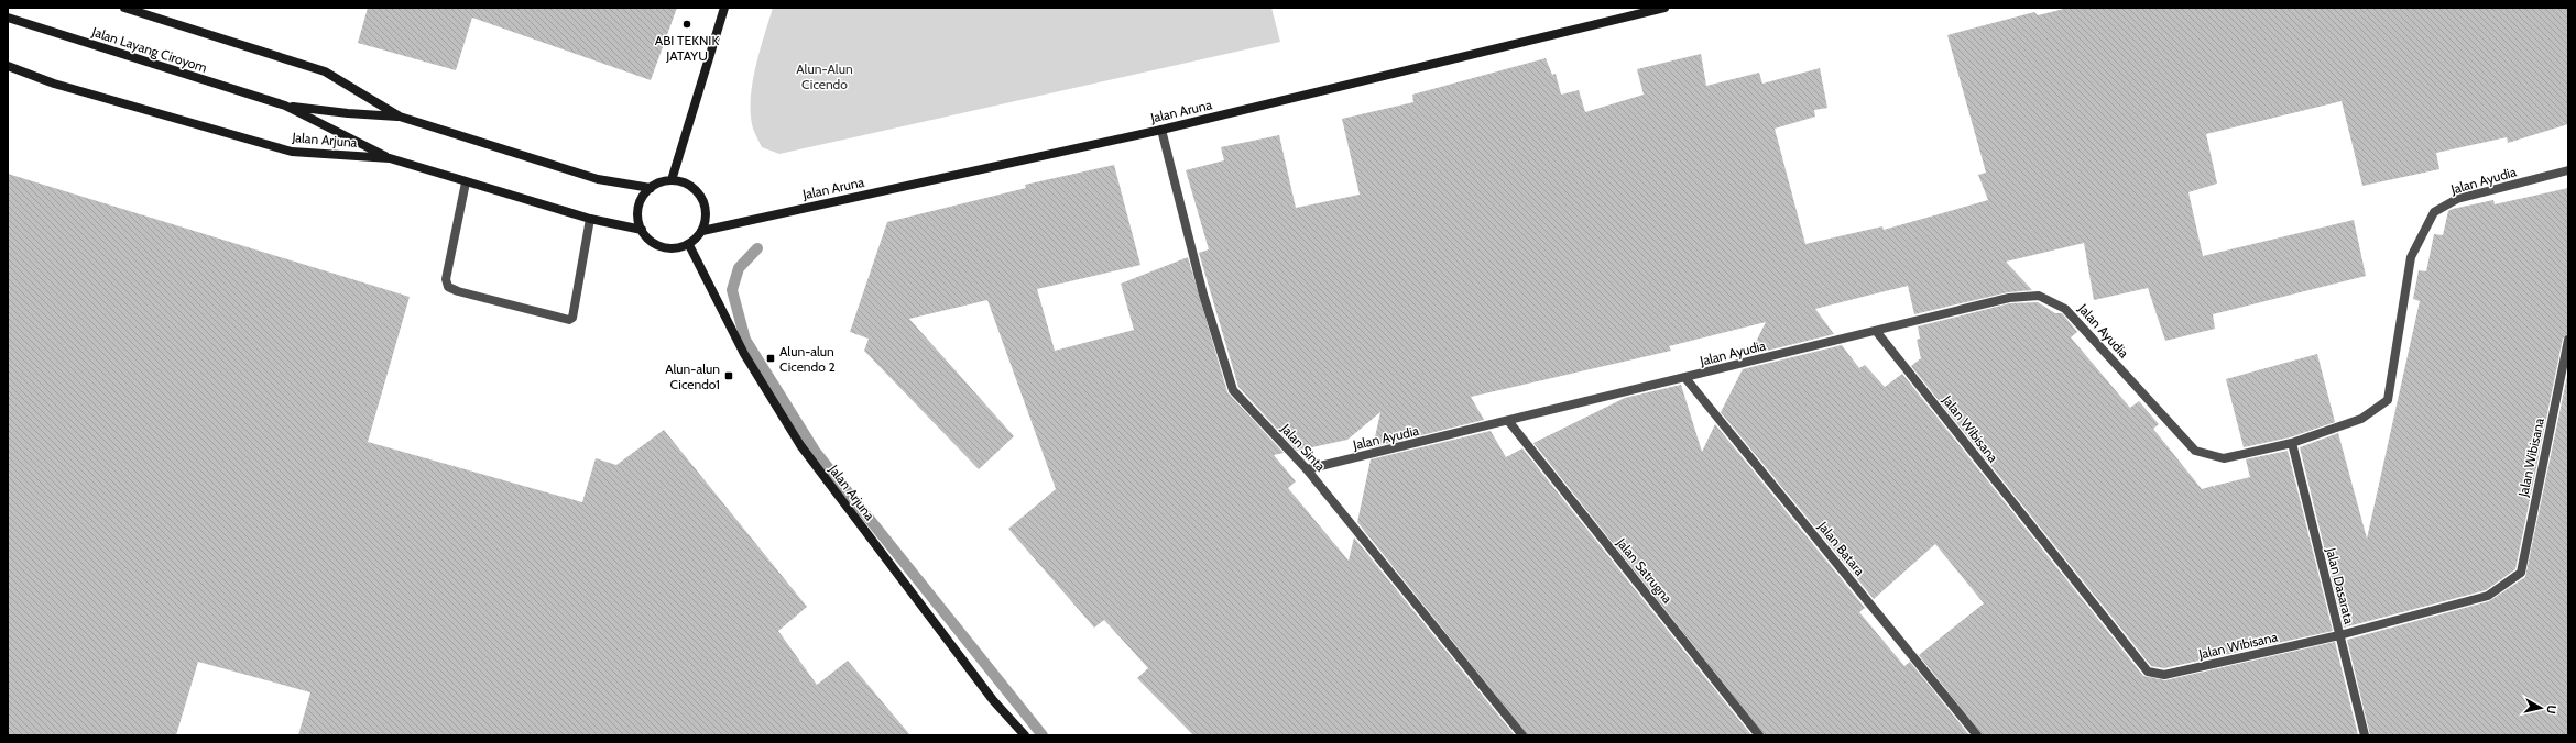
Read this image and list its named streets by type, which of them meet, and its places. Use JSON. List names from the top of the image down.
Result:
{
  "streets": {
    "main road": ["Jalan Layang Ciroyom", "Jalan Aruna", "Jalan Arjuna"],
    "street": [
      "Jalan Ayudia",
      "Jalan Wibisana",
      "Jalan Sinta",
      "Jalan Batara",
      "Jalan Satrugna",
      "Jalan Dasarata"
    ]
  },
  "crossings": [
    ["Jalan Layang Ciroyom", "Jalan Arjuna"],
    ["Jalan Aruna", "Jalan Arjuna"],
    ["Jalan Aruna", "Jalan Sinta"],
    ["Jalan Ayudia", "Jalan Wibisana"],
    ["Jalan Ayudia", "Jalan Sinta"],
    ["Jalan Ayudia", "Jalan Batara"],
    ["Jalan Ayudia", "Jalan Satrugna"],
    ["Jalan Ayudia", "Jalan Dasarata"],
    ["Jalan Wibisana", "Jalan Dasarata"]
  ],
  "parks": ["Alun-Alun Cicendo"],
  "places": {
    "other": ["ABI TEKNIK JATAYU"],
    "transit": ["Alun-alun Cicendo 2", "Alun-alun Cicendo1"]
  },
  "north": "right"
}
